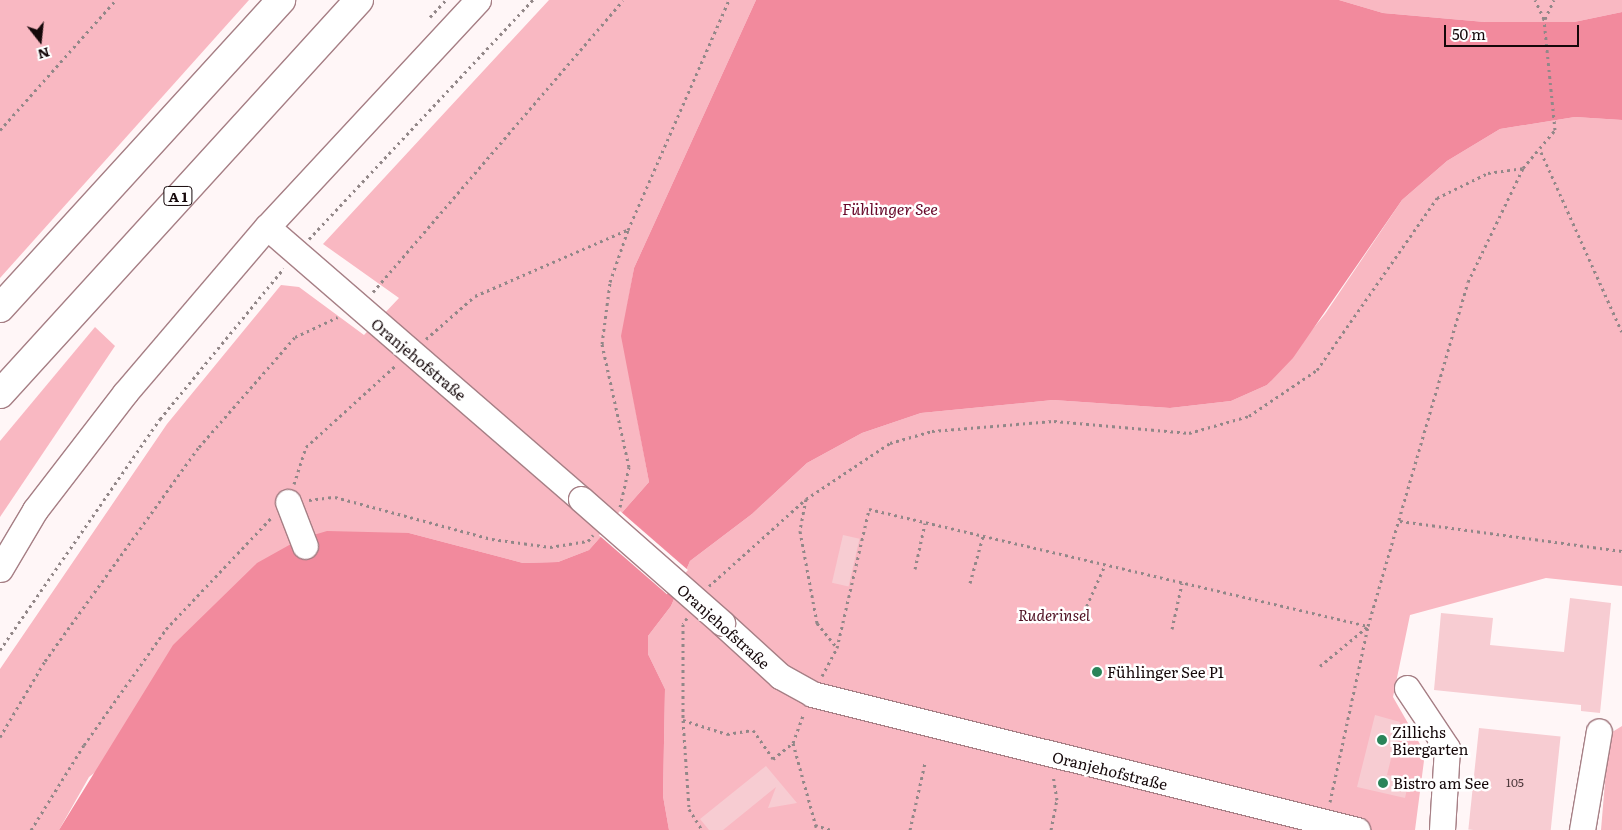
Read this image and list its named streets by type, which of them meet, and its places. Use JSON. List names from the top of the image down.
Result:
{
  "streets": {
    "highway": ["A 1"],
    "street": ["Oranjehofstraße"]
  },
  "water": ["Fühlinger See"],
  "parks": ["Ruderinsel"],
  "places": ["Fühlinger See P1", "Zillichs Biergarten", "Bistro am See"],
  "house_numbers": ["105"],
  "scale_bar": "50 m",
  "north": "bottom"
}
